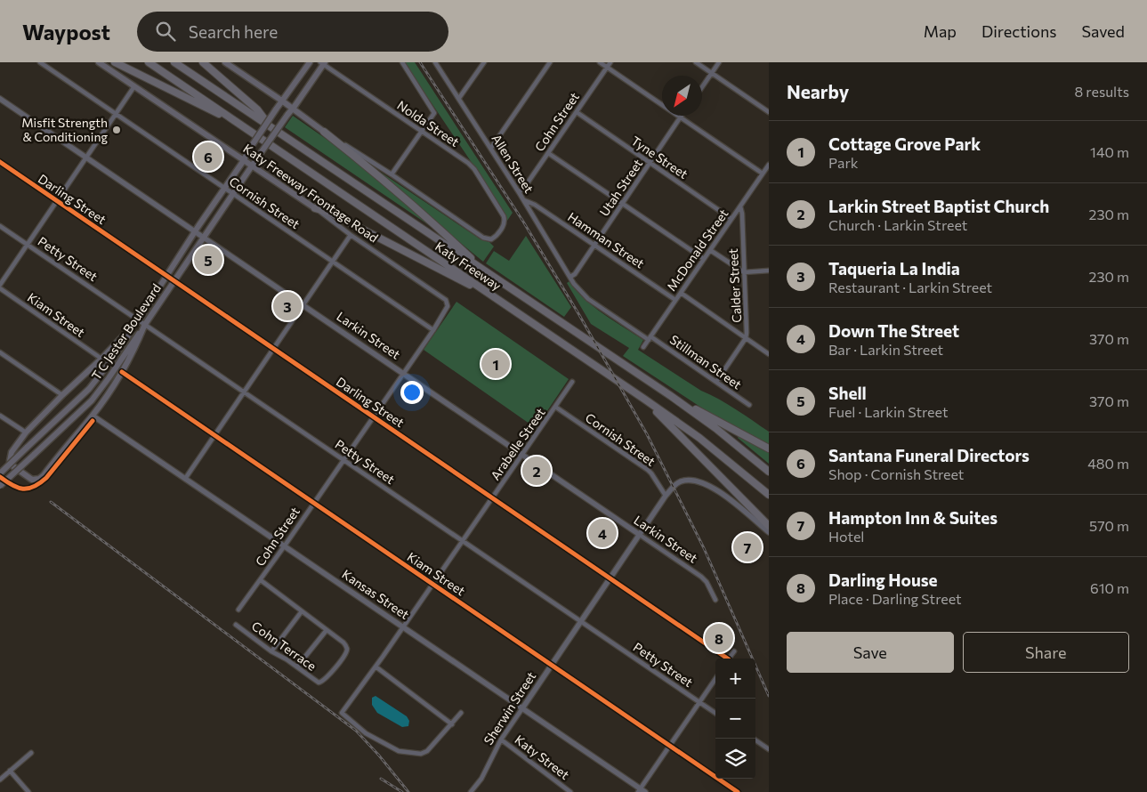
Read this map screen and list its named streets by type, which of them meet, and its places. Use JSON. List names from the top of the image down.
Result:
{
  "streets": {
    "highway": ["Katy Freeway"],
    "main road": ["Katy Freeway Frontage Road", "T C Jester Boulevard"],
    "street": [
      "Cohn Street",
      "Nolda Street",
      "Tyne Street",
      "Allen Street",
      "Utah Street",
      "Darling Street",
      "Cornish Street",
      "Hamman Street",
      "McDonald Street",
      "Petty Street",
      "Calder Street",
      "Kiam Street",
      "Larkin Street",
      "Stillman Street",
      "Arabelle Street",
      "Kansas Street",
      "Cohn Terrace",
      "Sherwin Street",
      "Katy Street"
    ]
  },
  "crossings": [
    ["Cohn Street", "Tyne Street"],
    ["Cohn Street", "Allen Street"],
    ["Cohn Street", "Katy Freeway Frontage Road"],
    ["Cohn Street", "Darling Street"],
    ["Cohn Street", "Cornish Street"],
    ["Cohn Street", "Petty Street"],
    ["Cohn Street", "Kiam Street"],
    ["Cohn Street", "Larkin Street"],
    ["Cohn Street", "Kansas Street"],
    ["Nolda Street", "T C Jester Boulevard"],
    ["Tyne Street", "Utah Street"],
    ["Tyne Street", "McDonald Street"],
    ["Allen Street", "Utah Street"],
    ["Allen Street", "Hamman Street"],
    ["Allen Street", "Stillman Street"],
    ["Utah Street", "Hamman Street"],
    ["Utah Street", "Stillman Street"],
    ["Katy Freeway Frontage Road", "T C Jester Boulevard"],
    ["Darling Street", "T C Jester Boulevard"],
    ["Darling Street", "Arabelle Street"],
    ["Darling Street", "Sherwin Street"],
    ["Cornish Street", "T C Jester Boulevard"],
    ["Cornish Street", "Arabelle Street"],
    ["Cornish Street", "Sherwin Street"],
    ["Hamman Street", "McDonald Street"],
    ["McDonald Street", "Calder Street"],
    ["McDonald Street", "Stillman Street"],
    ["Petty Street", "T C Jester Boulevard"],
    ["Petty Street", "Arabelle Street"],
    ["Petty Street", "Sherwin Street"],
    ["Calder Street", "Stillman Street"],
    ["Kiam Street", "Arabelle Street"],
    ["Kiam Street", "Sherwin Street"],
    ["T C Jester Boulevard", "Larkin Street"],
    ["Larkin Street", "Arabelle Street"],
    ["Larkin Street", "Sherwin Street"],
    ["Arabelle Street", "Kansas Street"],
    ["Kansas Street", "Sherwin Street"],
    ["Sherwin Street", "Katy Street"]
  ],
  "places": ["Misfit Strength & Conditioning"],
  "north": "bottom left",
  "page": {
    "header": "Waypost",
    "search": "Search here",
    "nav": ["Map", "Directions", "Saved"],
    "heading": ["Nearby", "8 results"],
    "list": [
      {
        "mark": "1",
        "name": "Cottage Grove Park",
        "note": "Park",
        "value": "140 m"
      },
      {
        "mark": "2",
        "name": "Larkin Street Baptist Church",
        "note": "Church · Larkin Street",
        "value": "230 m"
      },
      {
        "mark": "3",
        "name": "Taqueria La India",
        "note": "Restaurant · Larkin Street",
        "value": "230 m"
      },
      {
        "mark": "4",
        "name": "Down The Street",
        "note": "Bar · Larkin Street",
        "value": "370 m"
      },
      {
        "mark": "5",
        "name": "Shell",
        "note": "Fuel · Larkin Street",
        "value": "370 m"
      },
      {
        "mark": "6",
        "name": "Santana Funeral Directors",
        "note": "Shop · Cornish Street",
        "value": "480 m"
      },
      {
        "mark": "7",
        "name": "Hampton Inn & Suites",
        "note": "Hotel",
        "value": "570 m"
      },
      {
        "mark": "8",
        "name": "Darling House",
        "note": "Place · Darling Street",
        "value": "610 m"
      }
    ],
    "pins": [
      "6",
      "5",
      "3",
      "1",
      "2",
      "4",
      "7",
      "8"
    ],
    "buttons": ["Save", "Share"],
    "map_buttons": ["+", "−"]
  }
}
